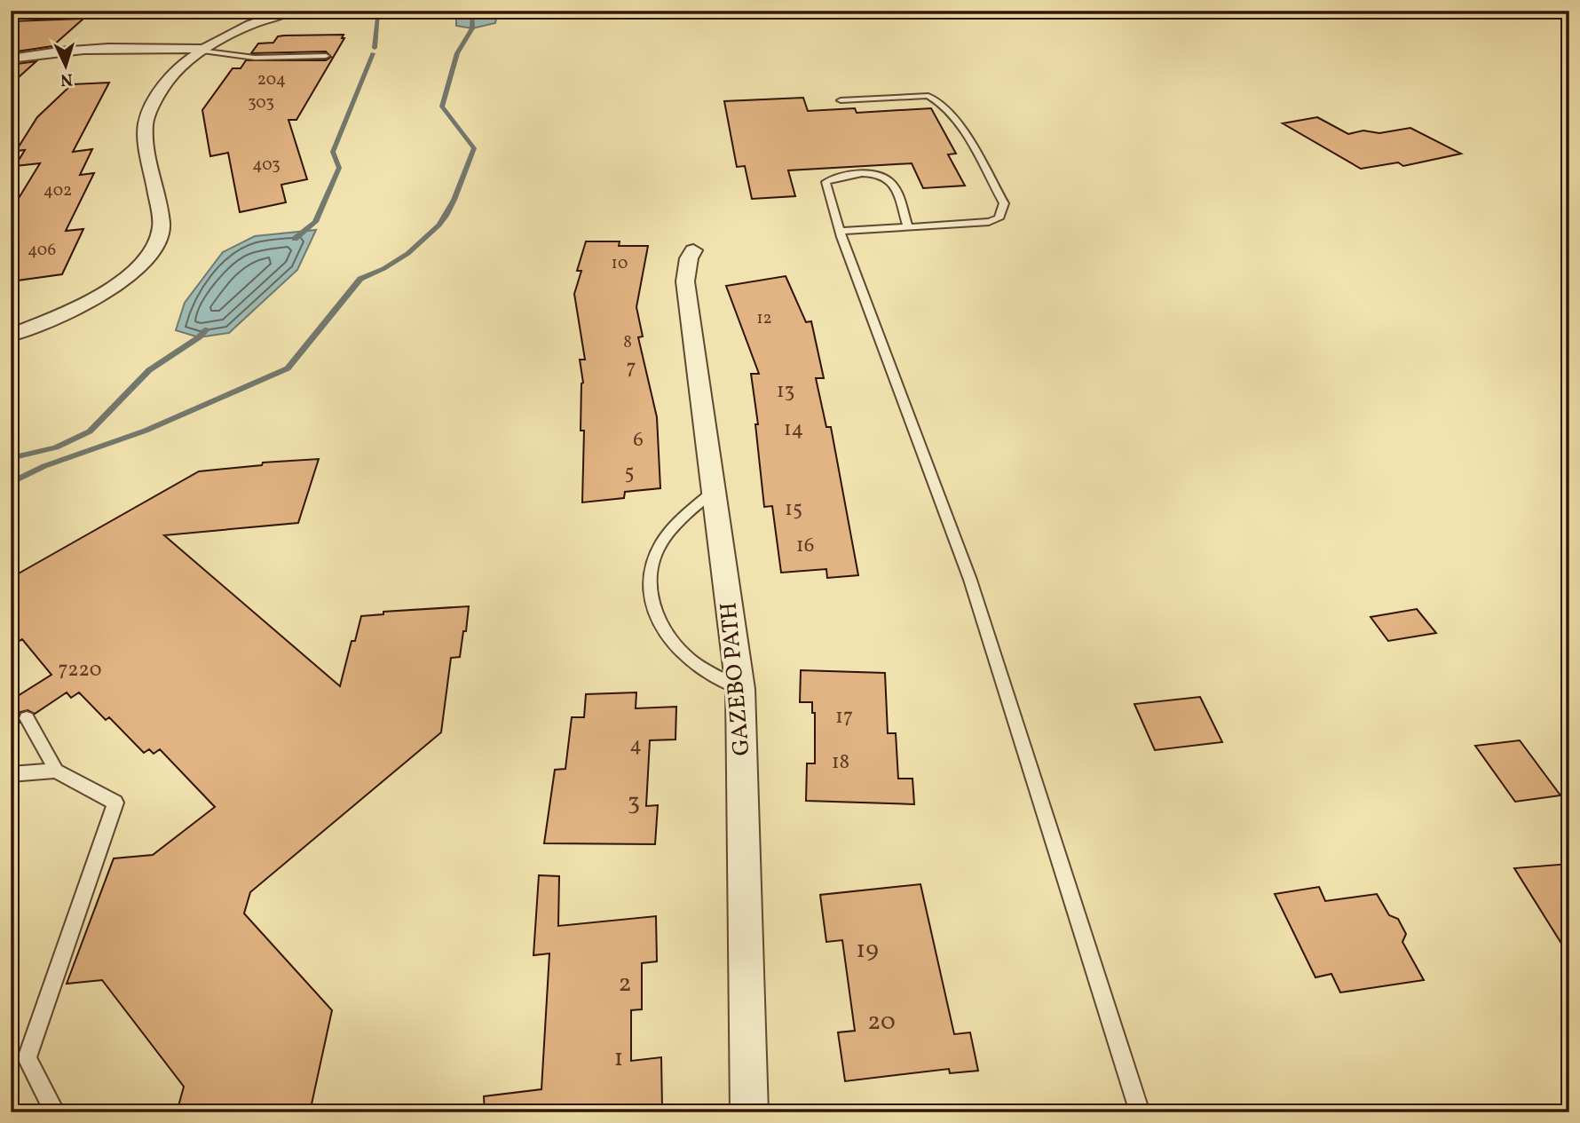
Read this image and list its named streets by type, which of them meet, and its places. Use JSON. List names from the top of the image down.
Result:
{
  "streets": {
    "street": ["GAZEBO PATH"]
  },
  "house_numbers": [
    "204",
    "303",
    "403",
    "402",
    "406",
    "10",
    "12",
    "8",
    "7",
    "13",
    "14",
    "6",
    "5",
    "15",
    "16",
    "7220",
    "17",
    "4",
    "18",
    "3",
    "19",
    "2",
    "20",
    "1"
  ],
  "north": "bottom"
}
